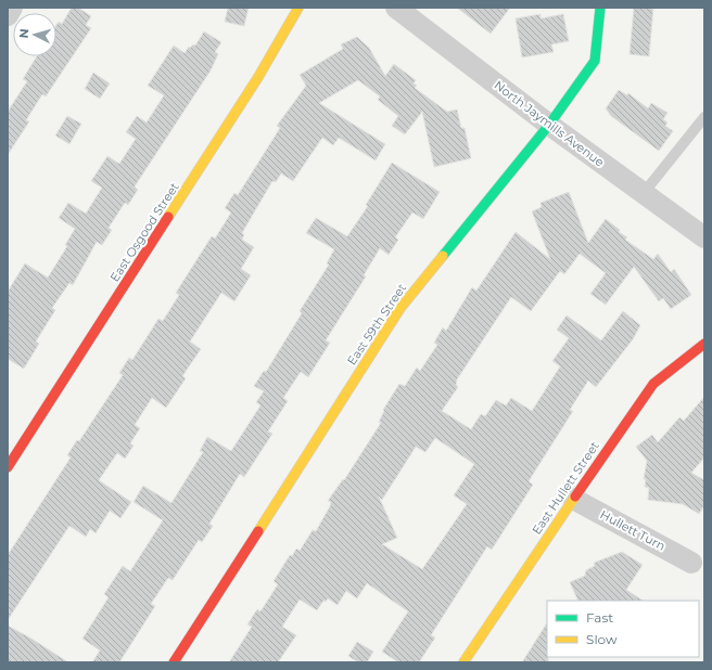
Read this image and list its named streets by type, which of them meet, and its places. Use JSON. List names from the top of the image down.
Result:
{
  "streets": {
    "street": [
      "North Jaymills Avenue",
      "East Osgood Street",
      "East 59th Street",
      "East Hullett Street",
      "Hullett Turn"
    ]
  },
  "crossings": [
    ["North Jaymills Avenue", "East 59th Street"],
    ["East Hullett Street", "Hullett Turn"]
  ],
  "legend": ["Fast", "Slow"],
  "north": "left"
}
